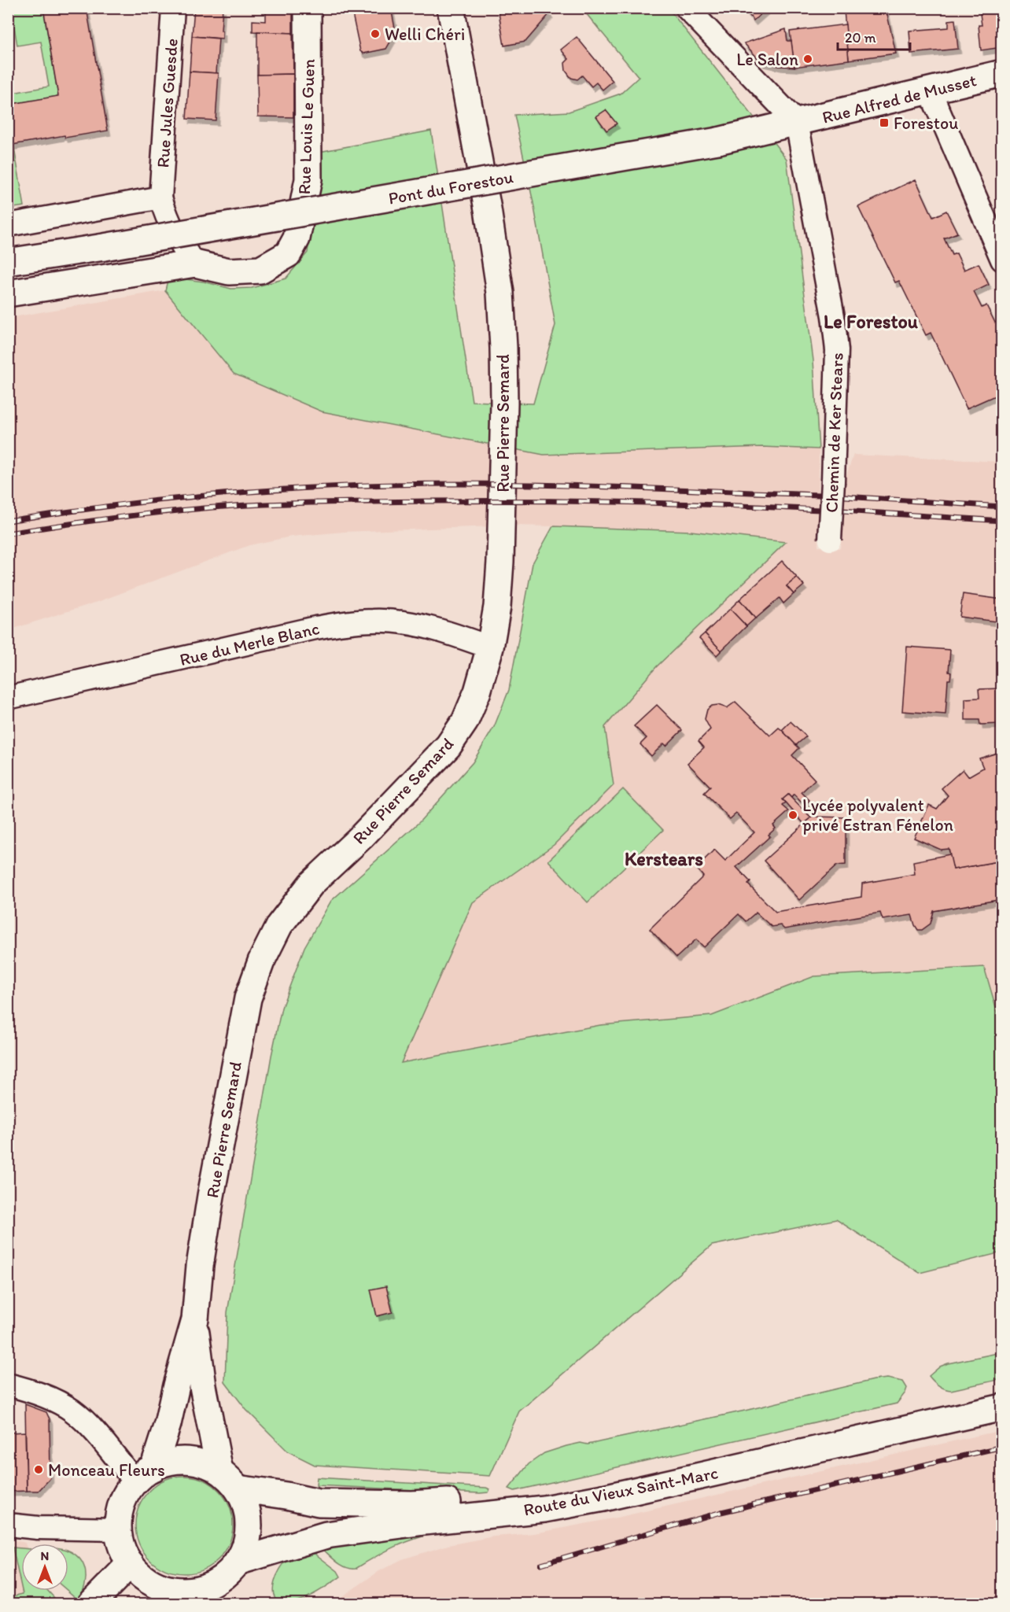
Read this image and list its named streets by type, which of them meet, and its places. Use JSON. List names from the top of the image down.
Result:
{
  "streets": {
    "main road": [
      "Rue Alfred de Musset",
      "Rue Louis Le Guen",
      "Pont du Forestou",
      "Rue Pierre Semard",
      "Route du Vieux Saint-Marc"
    ],
    "street": ["Rue Jules Guesde", "Chemin de Ker Stears", "Rue du Merle Blanc"]
  },
  "crossings": [
    ["Rue Alfred de Musset", "Pont du Forestou"],
    ["Rue Alfred de Musset", "Chemin de Ker Stears"],
    ["Pont du Forestou", "Chemin de Ker Stears"],
    ["Rue Pierre Semard", "Rue du Merle Blanc"],
    ["Rue Pierre Semard", "Route du Vieux Saint-Marc"]
  ],
  "districts": ["Le Forestou", "Kerstears"],
  "places": {
    "other": [
      "Welli Chéri",
      "Le Salon",
      "Lycée polyvalent privé Estran Fénelon",
      "Monceau Fleurs"
    ],
    "transit": ["Forestou"]
  },
  "scale_bar": "20 m",
  "north": "top"
}
